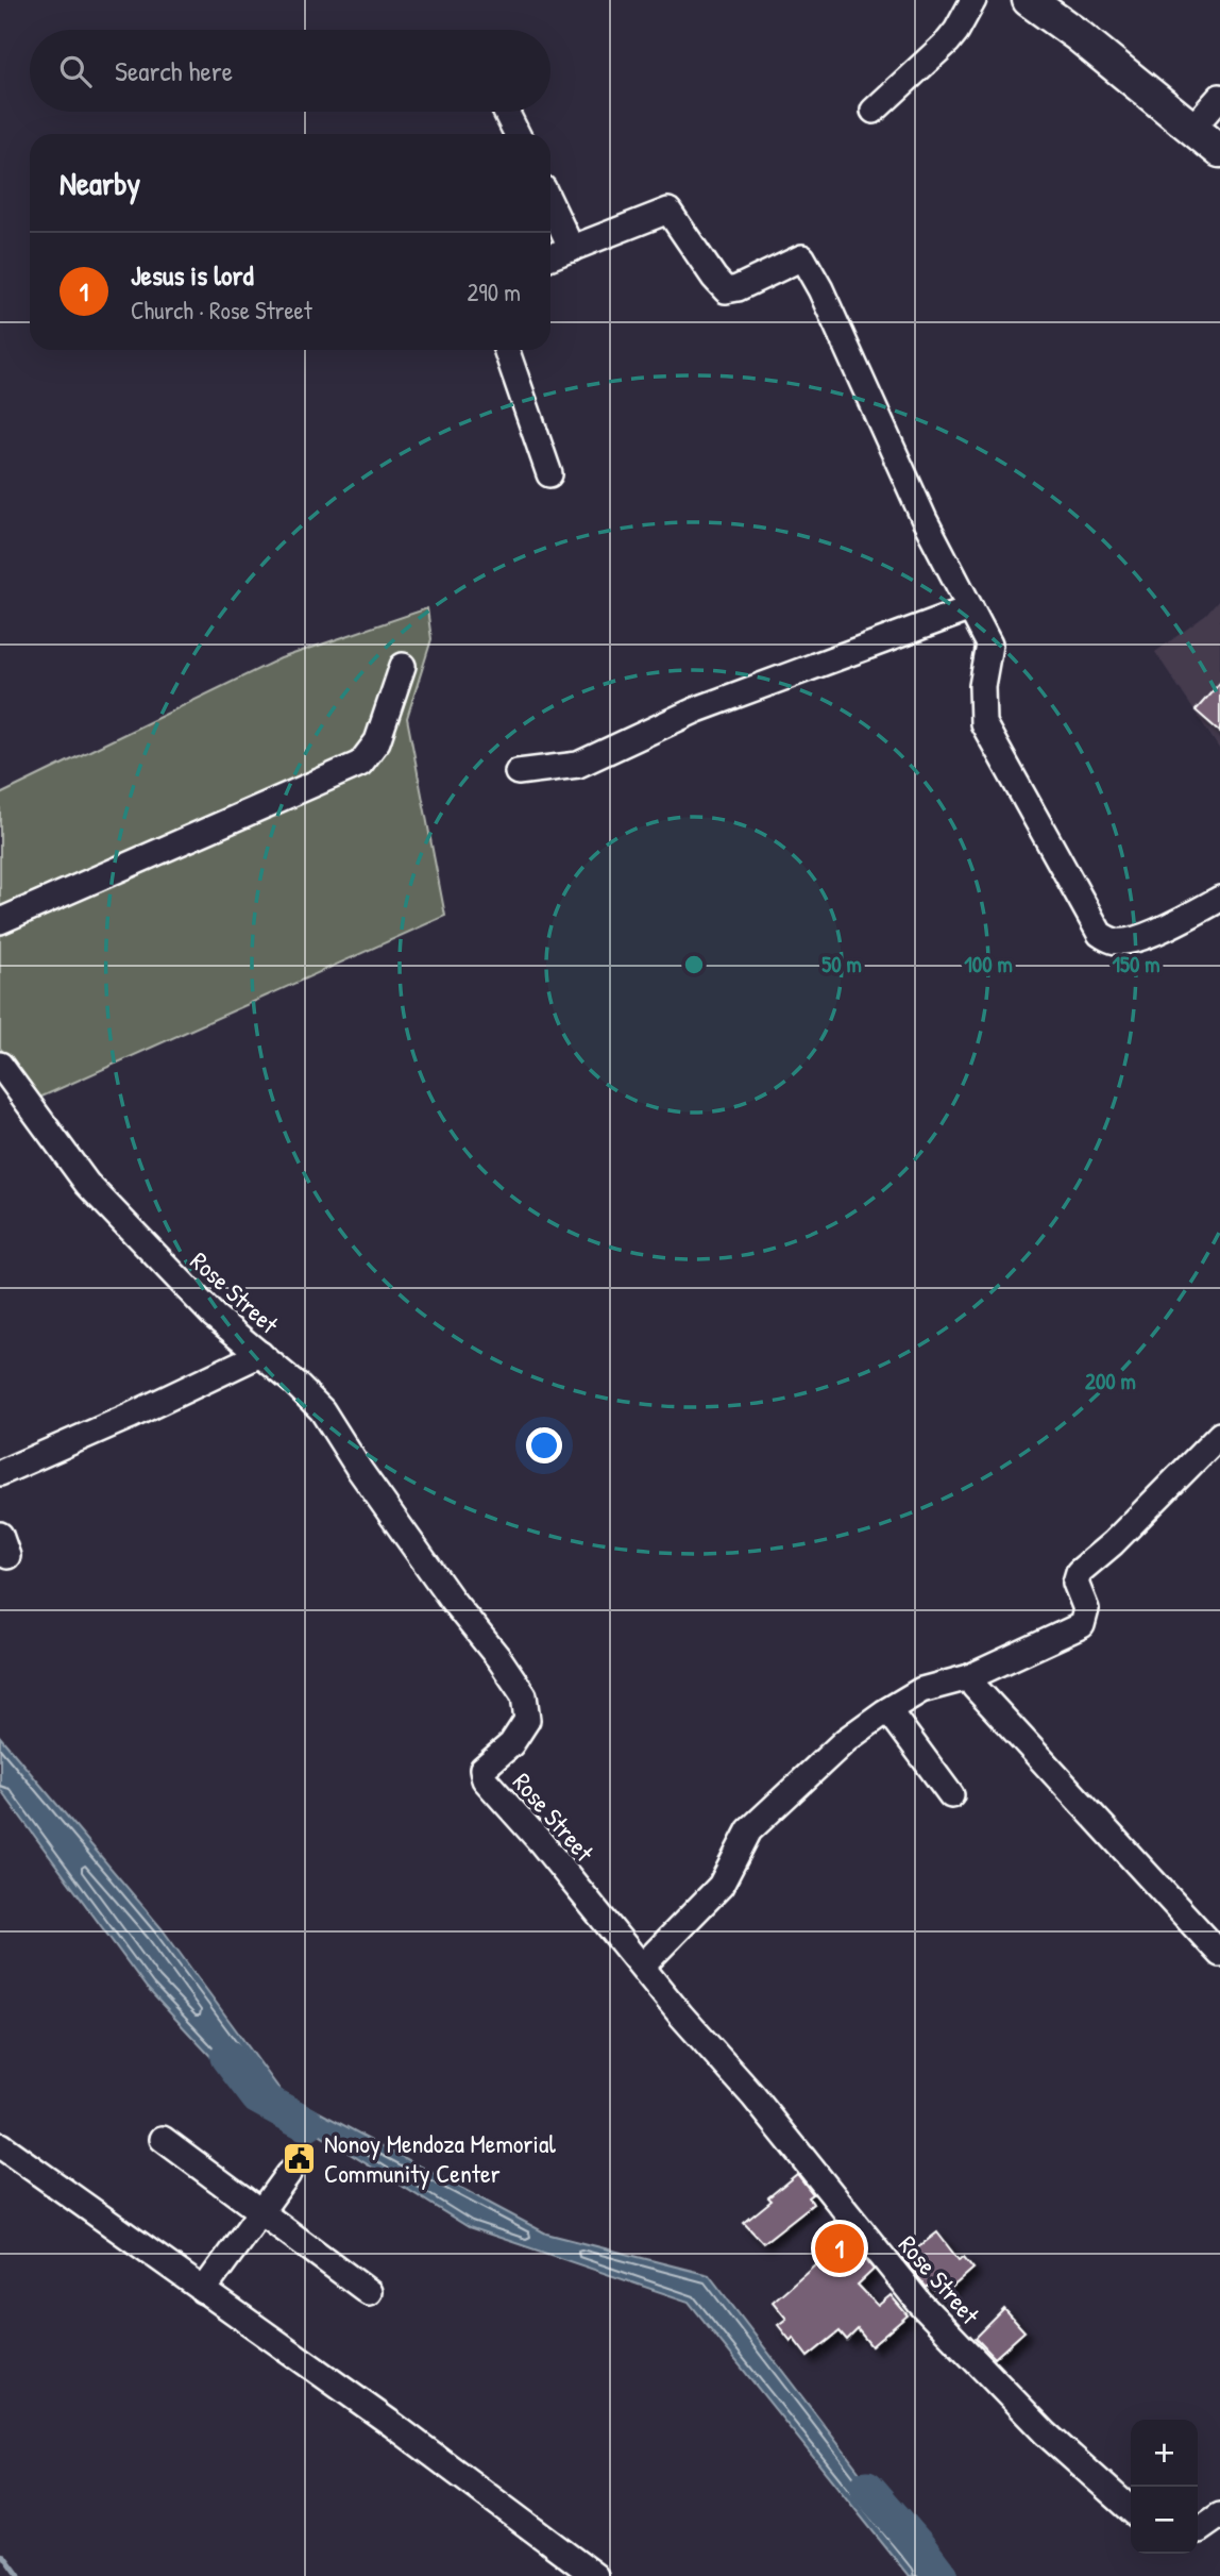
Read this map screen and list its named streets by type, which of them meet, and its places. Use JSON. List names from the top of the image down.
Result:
{
  "streets": {
    "street": ["Rose Street"]
  },
  "places": {
    "public building": ["Nonoy Mendoza Memorial Community Center"]
  },
  "page": {
    "search": "Search here",
    "heading": "Nearby",
    "list": [
      {
        "mark": "1",
        "name": "Jesus is lord",
        "note": "Church · Rose Street",
        "value": "290 m"
      }
    ],
    "pins": "1",
    "map_buttons": ["+", "−"]
  },
  "rings": [
    "50 m",
    "100 m",
    "150 m",
    "200 m"
  ]
}
